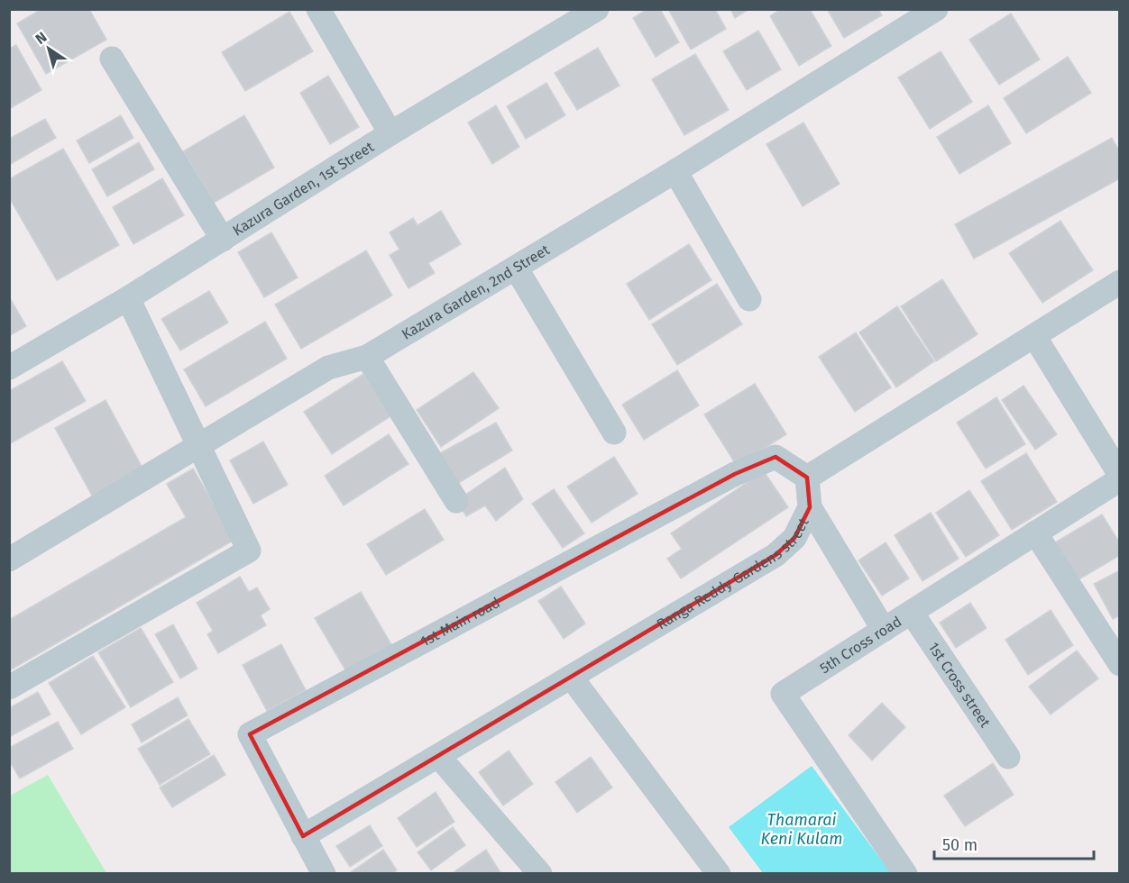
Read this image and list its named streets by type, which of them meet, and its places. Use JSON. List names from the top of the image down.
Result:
{
  "streets": {
    "street": [
      "Kazura Garden, 1st Street",
      "Kazura Garden, 2nd Street",
      "Ranga Reddy Gardens street",
      "1st Main road",
      "5th Cross road",
      "1st Cross street"
    ]
  },
  "crossings": [
    ["Ranga Reddy Gardens street", "1st Main road"],
    ["5th Cross road", "1st Cross street"]
  ],
  "water": ["Thamarai Keni Kulam"],
  "scale_bar": "50 m",
  "north": "top left"
}
